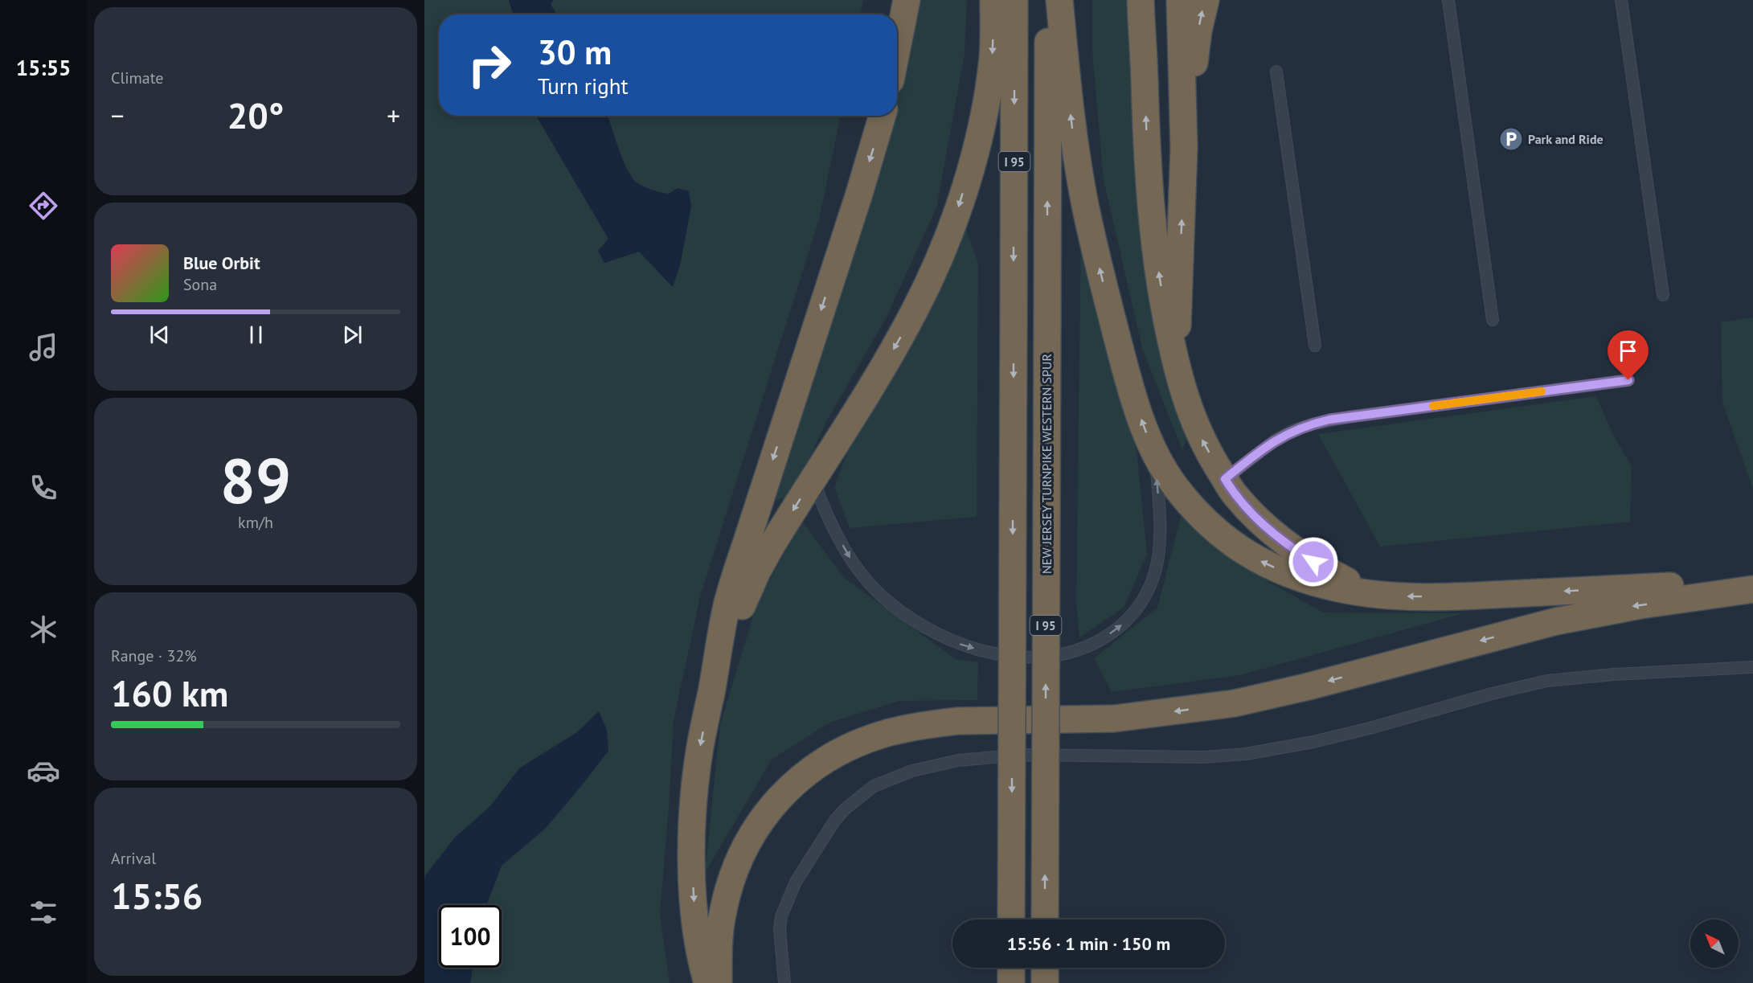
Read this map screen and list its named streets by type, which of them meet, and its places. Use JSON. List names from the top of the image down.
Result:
{
  "streets": {
    "highway": ["I 95", "NEW JERSEY TURNPIKE WESTERN SPUR"]
  },
  "places": {
    "parking": ["Park and Ride"]
  },
  "north": "top left",
  "page": {
    "tabs": "15:55",
    "tile": [
      "Climate",
      ["89", "km/h"],
      ["Range · 32%", "160 km"],
      ["Arrival", "15:56"]
    ],
    "turn": ["30 m", "Turn right"],
    "heat": ["−", "20°", "+"],
    "song": ["Blue Orbit", "Sona"],
    "limit": "100",
    "trip": "15:56 · 1 min · 150 m"
  }
}
